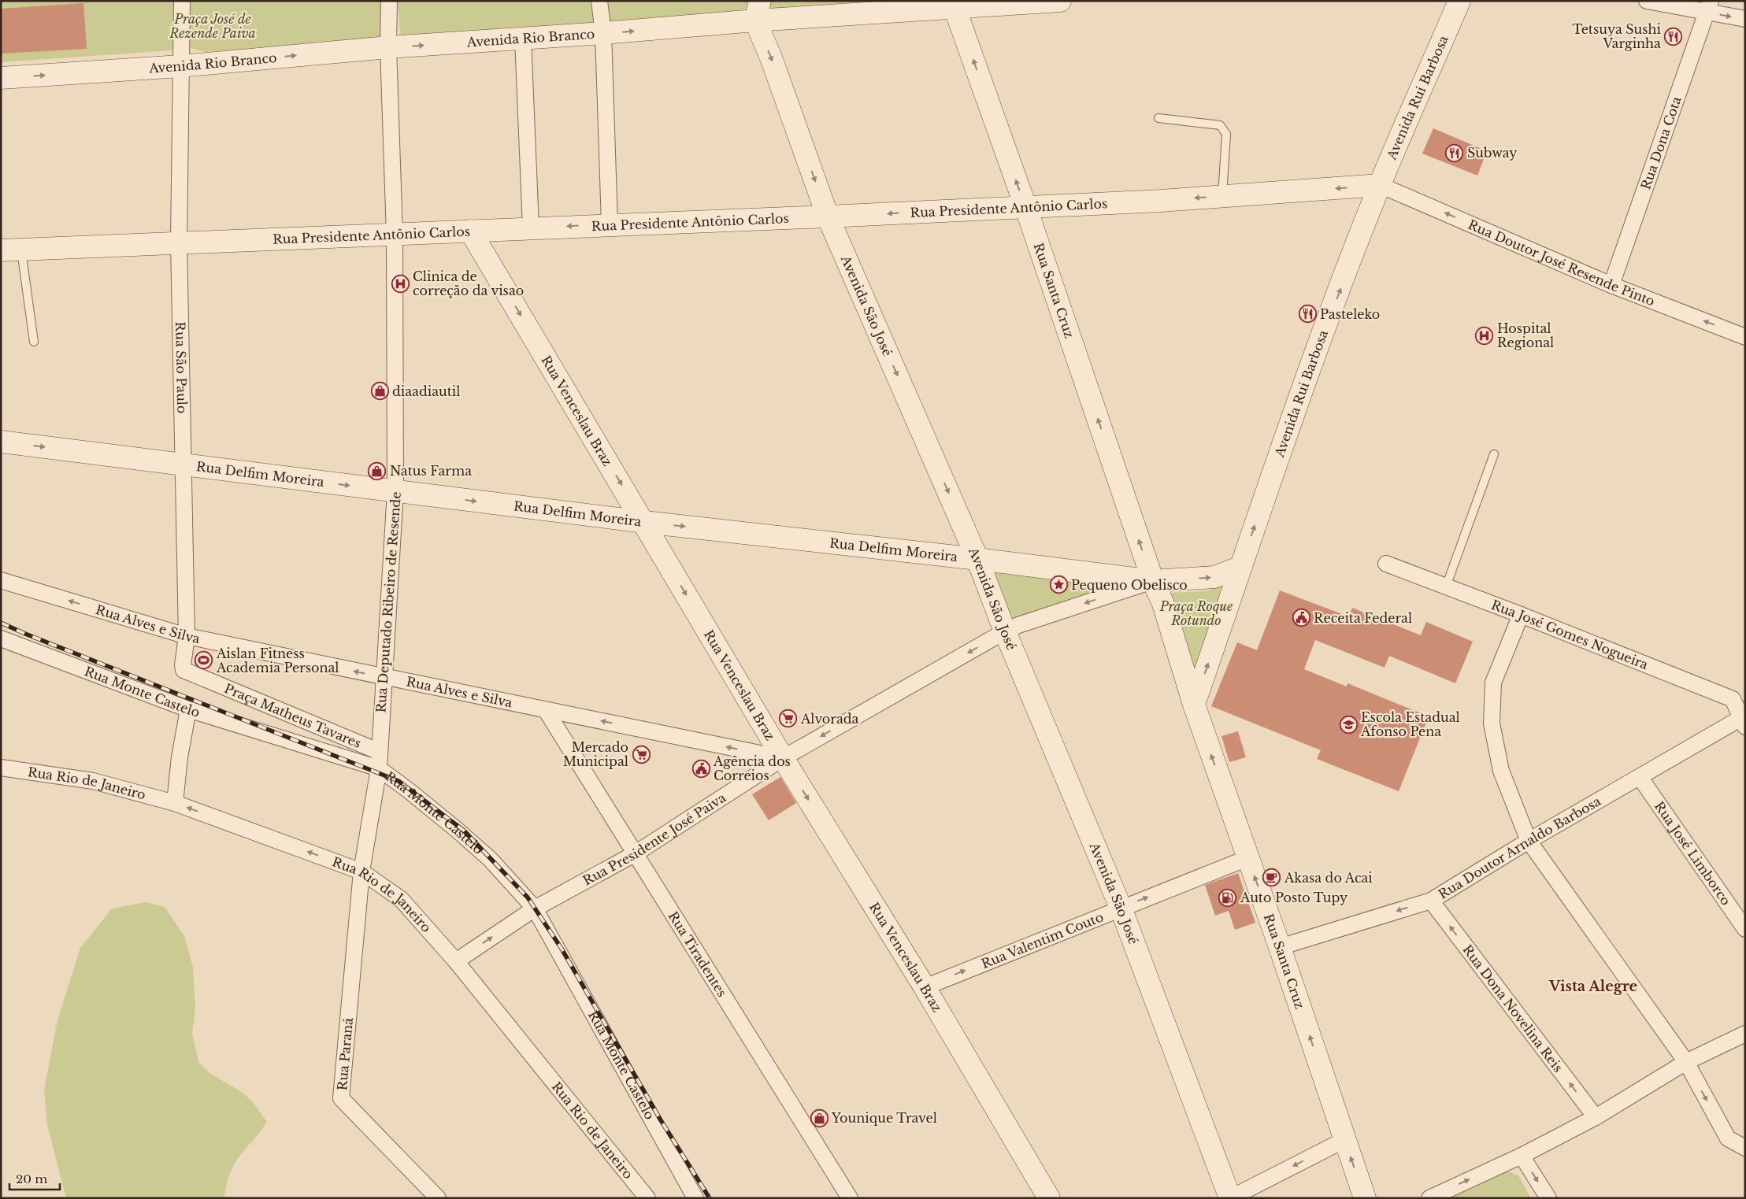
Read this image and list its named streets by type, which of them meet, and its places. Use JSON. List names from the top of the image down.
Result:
{
  "streets": {
    "main road": [
      "Avenida Rio Branco",
      "Avenida Rui Barbosa",
      "Rua Presidente Antônio Carlos",
      "Rua Santa Cruz",
      "Avenida São José",
      "Rua Venceslau Braz",
      "Rua Delfim Moreira"
    ],
    "street": [
      "Rua Dona Cota",
      "Rua Doutor José Resende Pinto",
      "Rua São Paulo",
      "Rua Deputado Ribeiro de Resende",
      "Rua Alves e Silva",
      "Rua José Gomes Nogueira",
      "Rua Monte Castelo",
      "Praça Matheus Tavares",
      "Rua Rio de Janeiro",
      "Rua Presidente José Paiva",
      "Rua Doutor Arnaldo Barbosa",
      "Rua José Limborco",
      "Rua Valentim Couto",
      "Rua Tiradentes",
      "Rua Dona Novelina Reis",
      "Rua Paraná"
    ]
  },
  "crossings": [
    ["Avenida Rio Branco", "Rua Santa Cruz"],
    ["Avenida Rio Branco", "Avenida São José"],
    ["Avenida Rio Branco", "Rua São Paulo"],
    ["Avenida Rio Branco", "Rua Deputado Ribeiro de Resende"],
    ["Avenida Rui Barbosa", "Rua Presidente Antônio Carlos"],
    ["Avenida Rui Barbosa", "Rua Doutor José Resende Pinto"],
    ["Avenida Rui Barbosa", "Rua Santa Cruz"],
    ["Rua Dona Cota", "Rua Doutor José Resende Pinto"],
    ["Rua Presidente Antônio Carlos", "Rua Doutor José Resende Pinto"],
    ["Rua Presidente Antônio Carlos", "Rua Santa Cruz"],
    ["Rua Presidente Antônio Carlos", "Avenida São José"],
    ["Rua Presidente Antônio Carlos", "Rua São Paulo"],
    ["Rua Presidente Antônio Carlos", "Rua Venceslau Braz"],
    ["Rua Presidente Antônio Carlos", "Rua Deputado Ribeiro de Resende"],
    ["Rua Santa Cruz", "Rua Delfim Moreira"],
    ["Rua Santa Cruz", "Rua Presidente José Paiva"],
    ["Rua Santa Cruz", "Rua Doutor Arnaldo Barbosa"],
    ["Rua Santa Cruz", "Rua Valentim Couto"],
    ["Avenida São José", "Rua Delfim Moreira"],
    ["Avenida São José", "Rua Presidente José Paiva"],
    ["Avenida São José", "Rua Valentim Couto"],
    ["Rua São Paulo", "Rua Delfim Moreira"],
    ["Rua São Paulo", "Rua Alves e Silva"],
    ["Rua São Paulo", "Praça Matheus Tavares"],
    ["Rua Venceslau Braz", "Rua Delfim Moreira"],
    ["Rua Venceslau Braz", "Rua Alves e Silva"],
    ["Rua Venceslau Braz", "Rua Presidente José Paiva"],
    ["Rua Venceslau Braz", "Rua Valentim Couto"],
    ["Rua Delfim Moreira", "Rua Deputado Ribeiro de Resende"],
    ["Rua Delfim Moreira", "Rua Presidente José Paiva"],
    ["Rua Deputado Ribeiro de Resende", "Rua Alves e Silva"],
    ["Rua Deputado Ribeiro de Resende", "Rua Monte Castelo"],
    ["Rua Deputado Ribeiro de Resende", "Praça Matheus Tavares"],
    ["Rua Deputado Ribeiro de Resende", "Rua Rio de Janeiro"],
    ["Rua Deputado Ribeiro de Resende", "Rua Paraná"],
    ["Rua Alves e Silva", "Rua Presidente José Paiva"],
    ["Rua Alves e Silva", "Rua Tiradentes"],
    ["Rua José Gomes Nogueira", "Rua Doutor Arnaldo Barbosa"],
    ["Rua Monte Castelo", "Rua Presidente José Paiva"],
    ["Rua Rio de Janeiro", "Rua Presidente José Paiva"],
    ["Rua Rio de Janeiro", "Rua Paraná"],
    ["Rua Presidente José Paiva", "Rua Tiradentes"],
    ["Rua Doutor Arnaldo Barbosa", "Rua José Limborco"],
    ["Rua Doutor Arnaldo Barbosa", "Rua Dona Novelina Reis"]
  ],
  "one_way": [
    "Avenida Rio Branco",
    "Avenida Rui Barbosa",
    "Rua Presidente Antônio Carlos",
    "Rua Doutor José Resende Pinto",
    "Rua Santa Cruz",
    "Avenida São José",
    "Rua Venceslau Braz",
    "Rua Delfim Moreira",
    "Rua Alves e Silva",
    "Rua Valentim Couto"
  ],
  "districts": ["Vista Alegre"],
  "parks": ["Praça José de Rezende Paiva", "Praça Roque Rotundo"],
  "places": {
    "restaurant": ["Tetsuya Sushi Varginha", "Subway", "Pasteleko"],
    "hospital": ["Clinica de correção da visao", "Hospital Regional"],
    "shop": ["diaadiautil", "Natus Farma", "Younique Travel"],
    "place": ["Pequeno Obelisco"],
    "public building": ["Receita Federal", "Agência dos Correios"],
    "sports": ["Aislan Fitness Academia Personal"],
    "supermarket": ["Alvorada", "Mercado Municipal"],
    "school or university": ["Escola Estadual Afonso Pena"],
    "cafe": ["Akasa do Acai"],
    "fuel station": ["Auto Posto Tupy"]
  },
  "scale_bar": "20 m"
}
